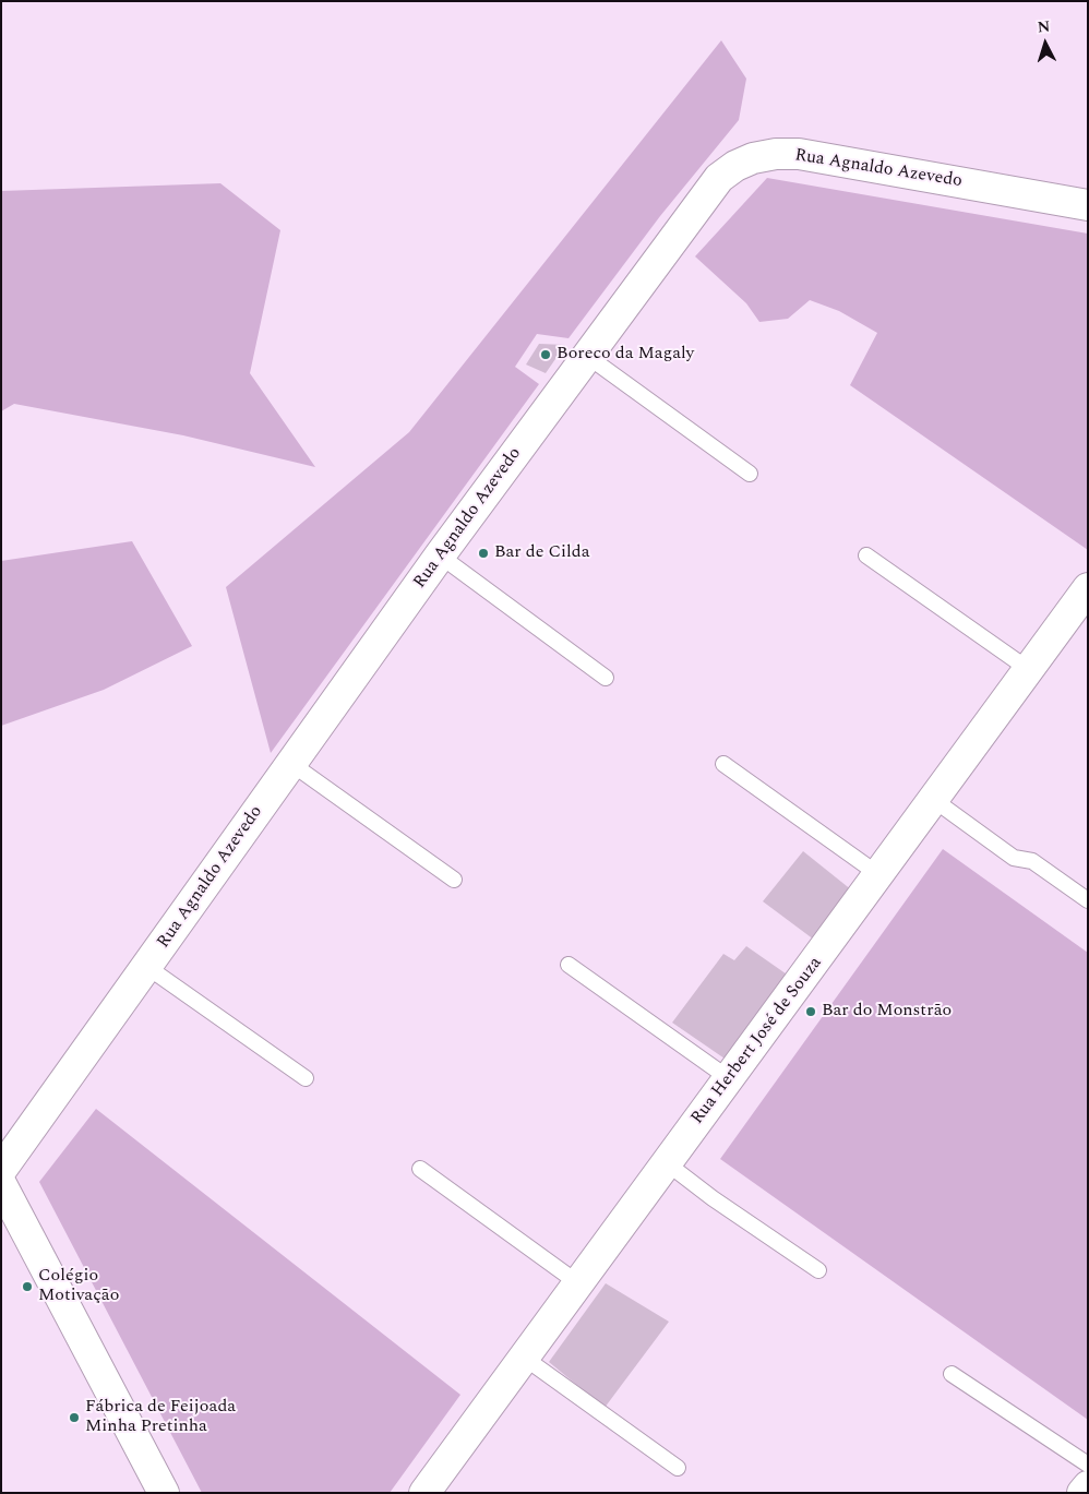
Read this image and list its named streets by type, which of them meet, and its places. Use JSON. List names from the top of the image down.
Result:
{
  "streets": {
    "street": ["Rua Agnaldo Azevedo", "Rua Herbert José de Souza"]
  },
  "places": [
    "Boreco da Magaly",
    "Bar de Cilda",
    "Bar do Monstrão",
    "Colégio Motivação",
    "Fábrica de Feijoada Minha Pretinha"
  ],
  "north": "top"
}
